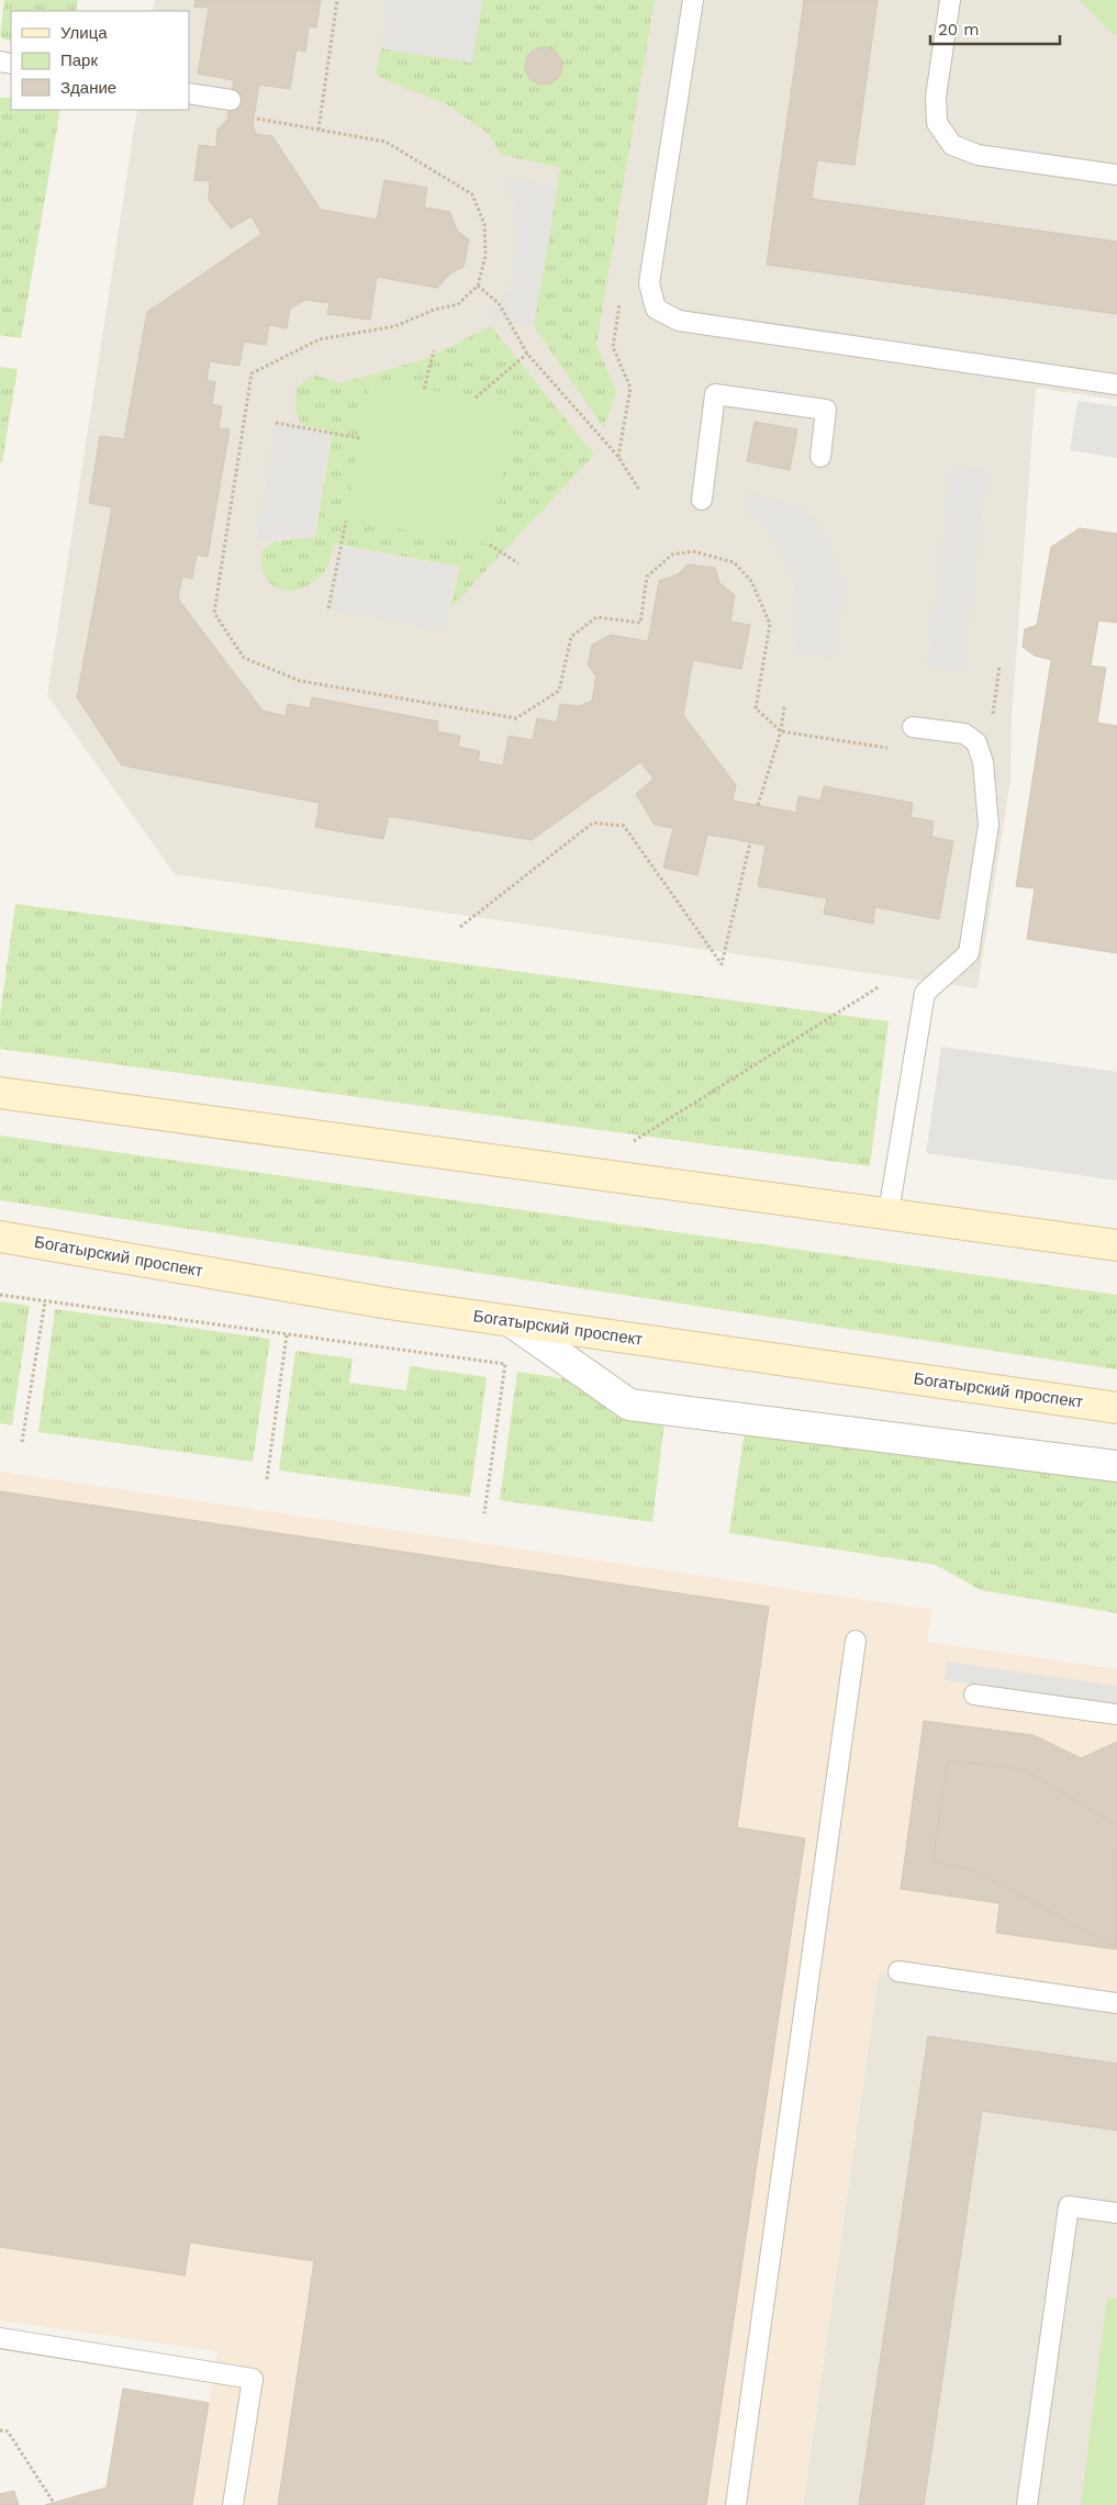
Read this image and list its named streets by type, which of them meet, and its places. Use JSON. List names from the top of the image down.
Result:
{
  "streets": {
    "main road": ["Богатырский проспект"]
  },
  "legend": ["Улица", "Парк", "Здание"],
  "scale_bar": "20 m"
}
